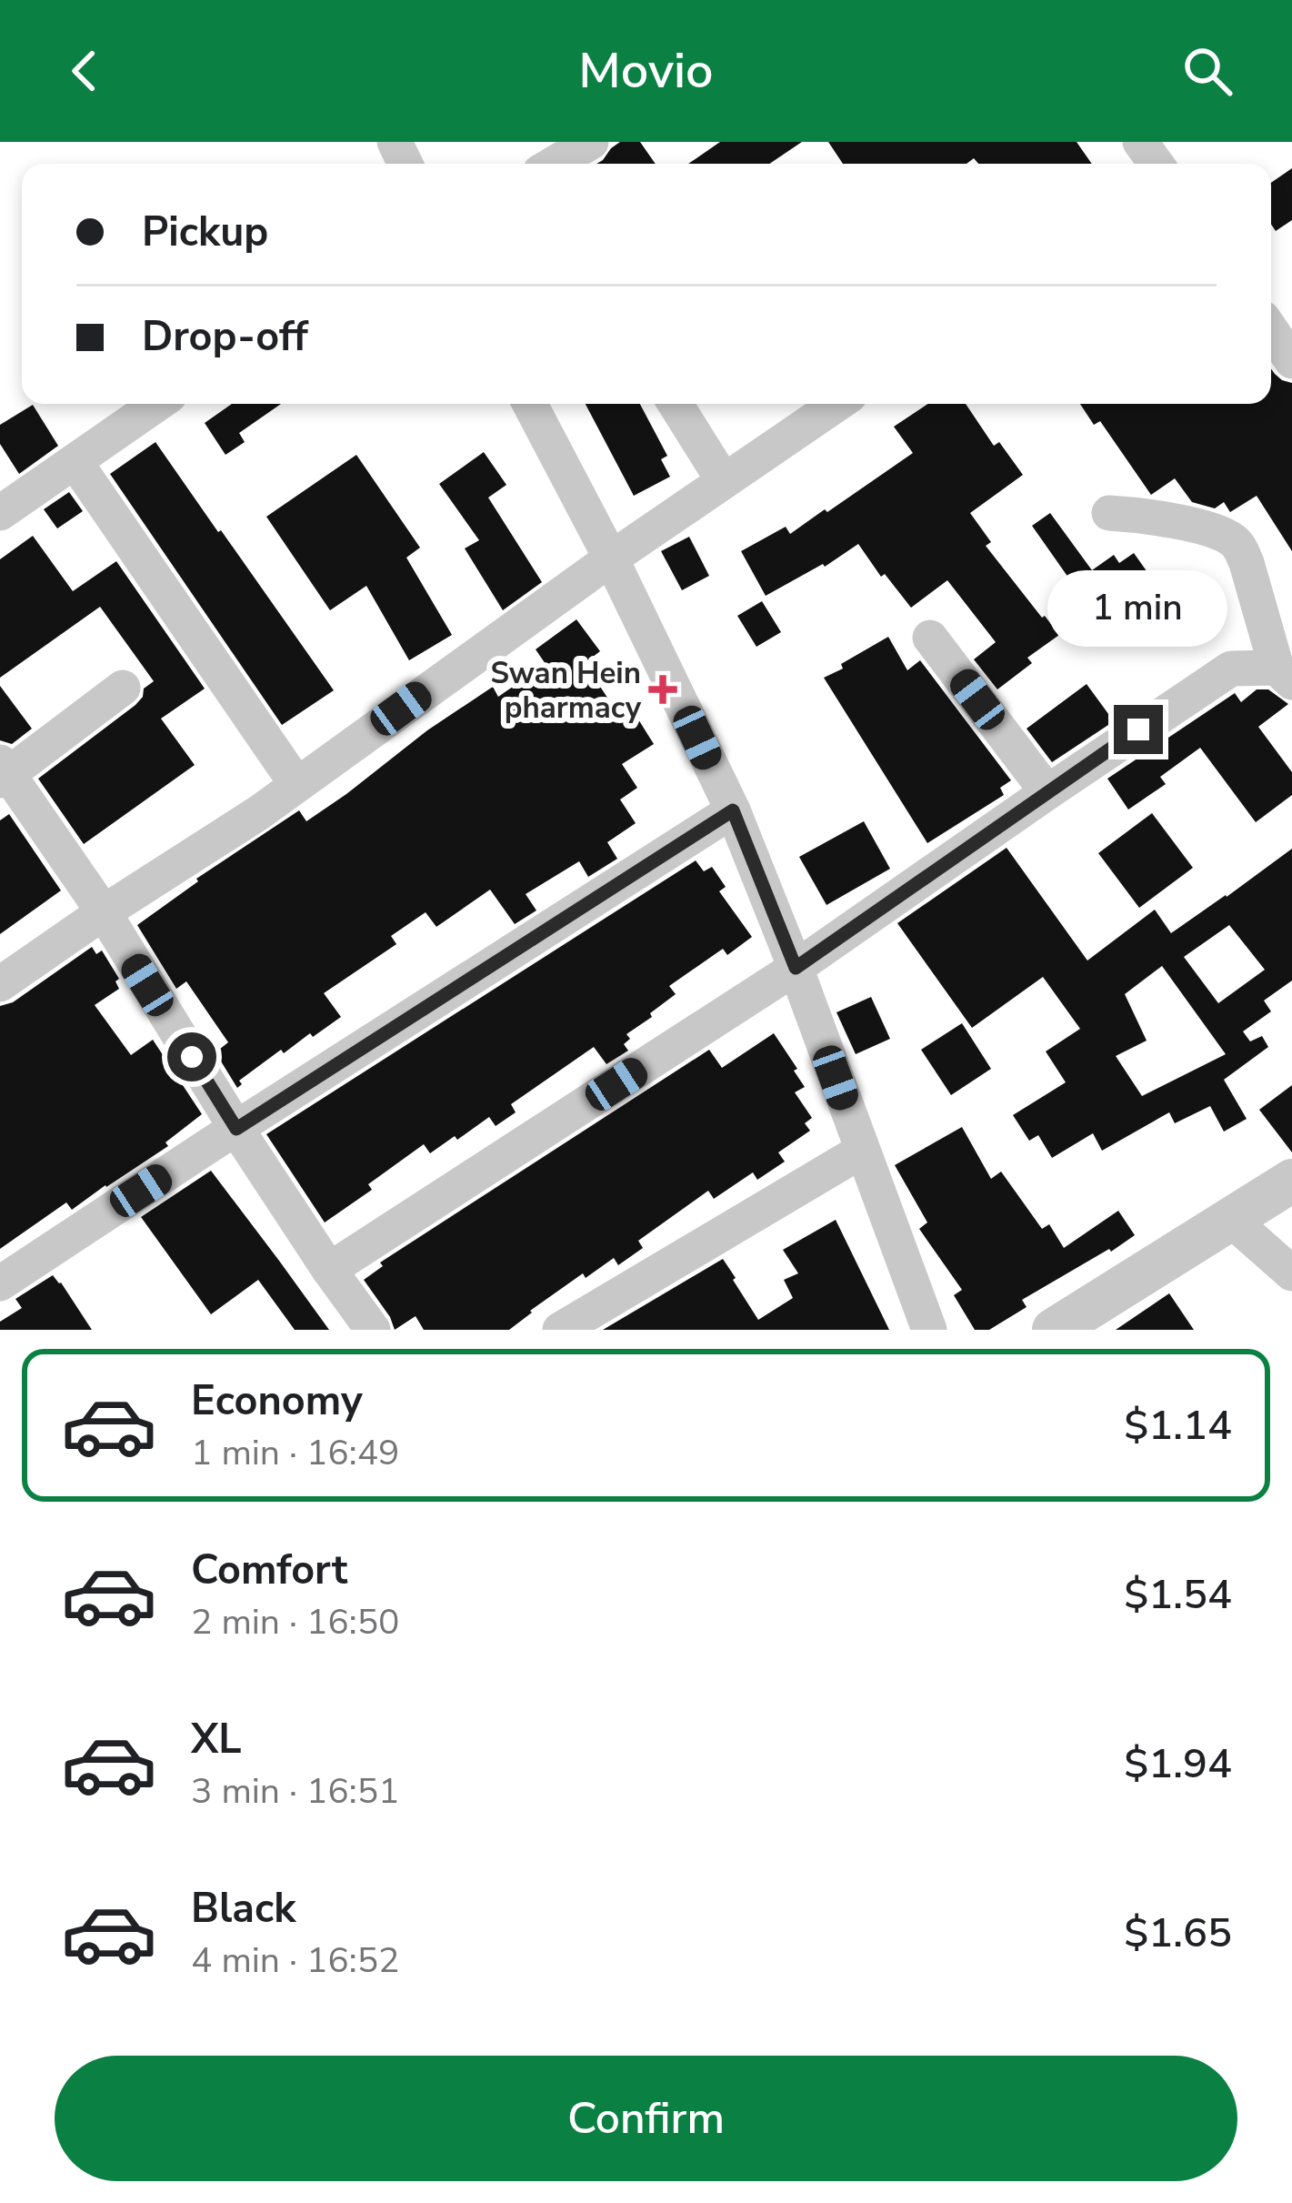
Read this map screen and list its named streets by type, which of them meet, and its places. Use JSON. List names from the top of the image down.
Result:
{
  "places": {
    "health": ["Swan Hein pharmacy"]
  },
  "page": {
    "header": "Movio",
    "banner": ["Pickup", "Drop-off"],
    "bubble": "1 min",
    "list": [
      {
        "name": "Economy",
        "note": "1 min · 16:49",
        "value": "$1.14"
      },
      {
        "name": "Comfort",
        "note": "2 min · 16:50",
        "value": "$1.54"
      },
      {
        "name": "XL",
        "note": "3 min · 16:51",
        "value": "$1.94"
      },
      {
        "name": "Black",
        "note": "4 min · 16:52",
        "value": "$1.65"
      }
    ],
    "buttons": "Confirm"
  }
}
